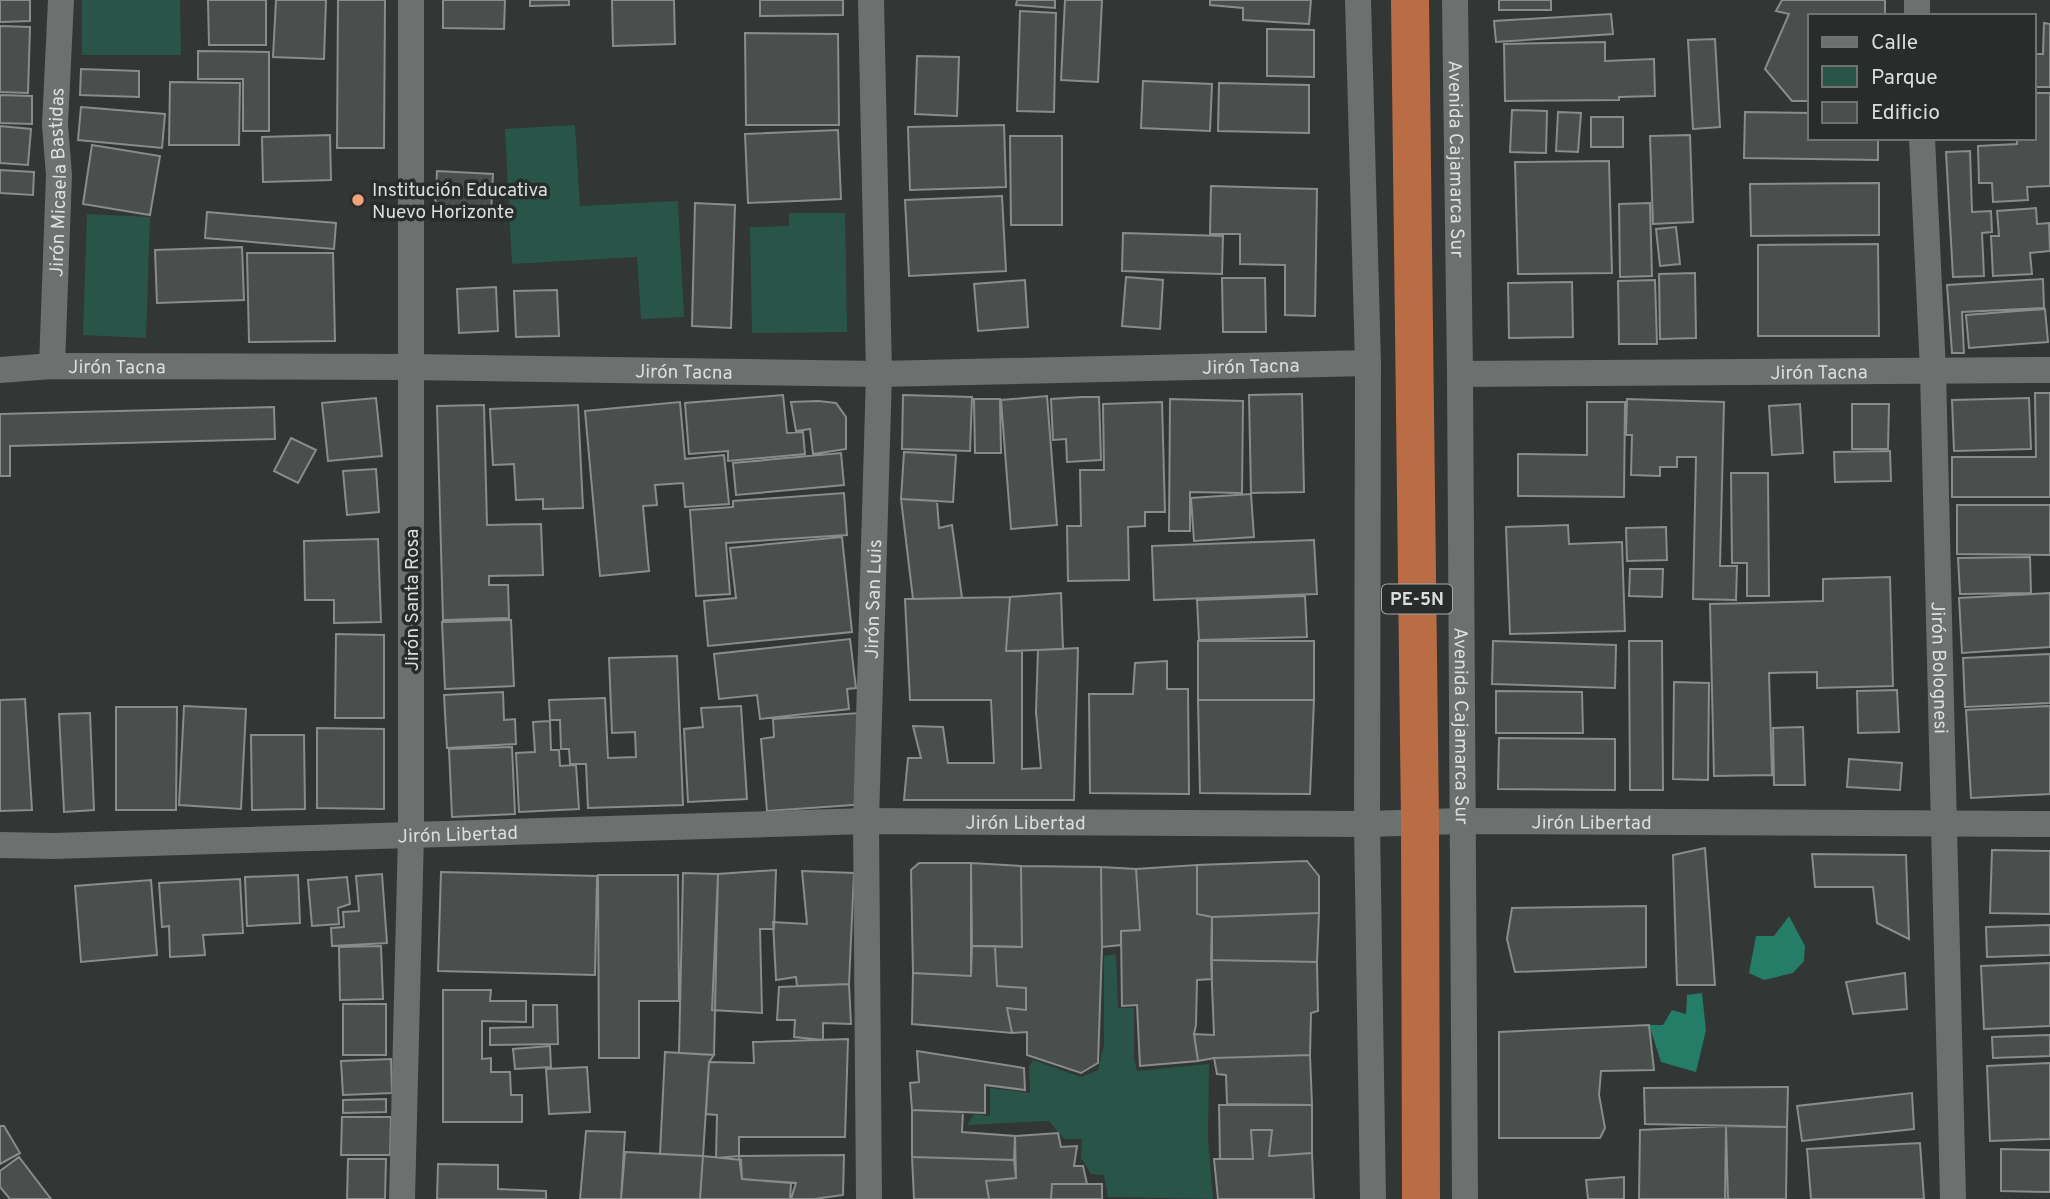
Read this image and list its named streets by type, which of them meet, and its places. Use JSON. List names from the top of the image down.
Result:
{
  "streets": {
    "highway": ["PE-5N"],
    "street": [
      "Avenida Cajamarca Sur",
      "Jirón Micaela Bastidas",
      "Jirón Tacna",
      "Jirón San Luis",
      "Jirón Santa Rosa",
      "Jirón Bolognesi",
      "Jirón Libertad"
    ]
  },
  "crossings": [
    ["Avenida Cajamarca Sur", "Jirón Tacna"],
    ["Avenida Cajamarca Sur", "Jirón Libertad"],
    ["Jirón Micaela Bastidas", "Jirón Tacna"],
    ["Jirón Tacna", "Jirón San Luis"],
    ["Jirón Tacna", "Jirón Santa Rosa"],
    ["Jirón Tacna", "Jirón Bolognesi"],
    ["Jirón San Luis", "Jirón Libertad"],
    ["PE-5N", "Jirón Libertad"],
    ["Jirón Santa Rosa", "Jirón Libertad"],
    ["Jirón Bolognesi", "Jirón Libertad"]
  ],
  "places": ["Institución Educativa Nuevo Horizonte"],
  "legend": ["Calle", "Parque", "Edificio"]
}
